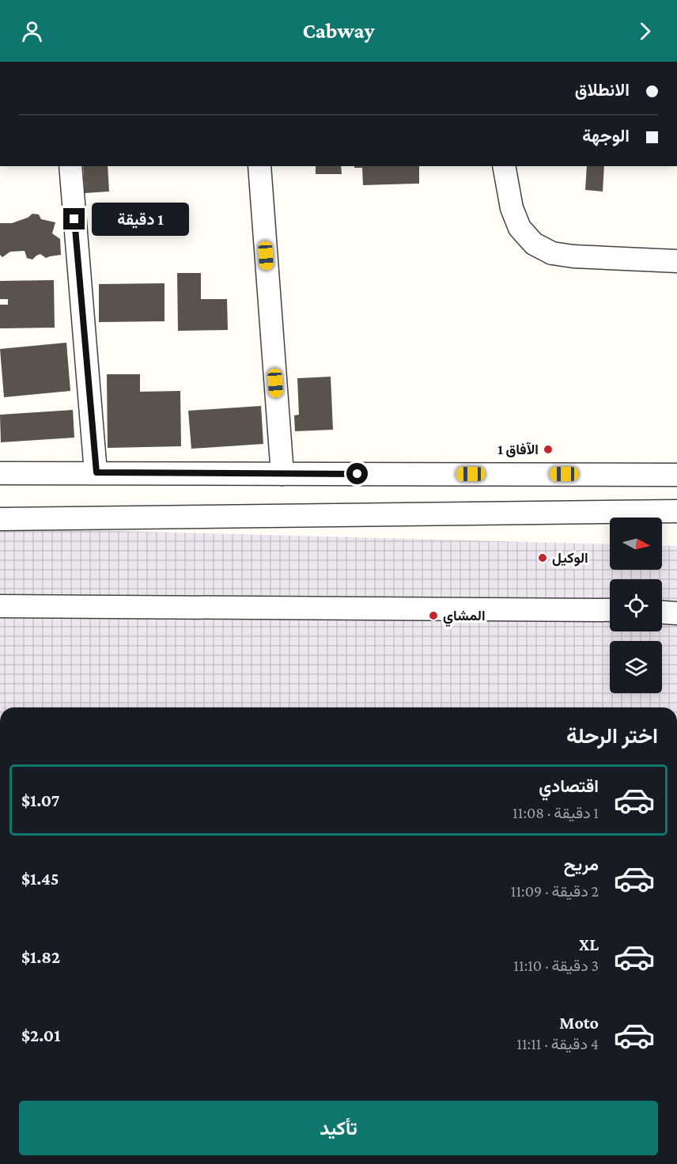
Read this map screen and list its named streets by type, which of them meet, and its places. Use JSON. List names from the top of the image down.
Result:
{
  "places": ["الآفاق 1", "الوكيل", "المشاي"],
  "north": "right",
  "page": {
    "header": "Cabway",
    "banner": ["الانطلاق", "الوجهة"],
    "bubble": "1 دقيقة",
    "heading": "اختر الرحلة",
    "list": [
      {
        "name": "اقتصادي",
        "note": "1 دقيقة · 11:08",
        "value": "$1.07"
      },
      {
        "name": "مريح",
        "note": "2 دقيقة · 11:09",
        "value": "$1.45"
      },
      {
        "name": "XL",
        "note": "3 دقيقة · 11:10",
        "value": "$1.82"
      },
      {
        "name": "Moto",
        "note": "4 دقيقة · 11:11",
        "value": "$2.01"
      }
    ],
    "buttons": "تأكيد"
  }
}
